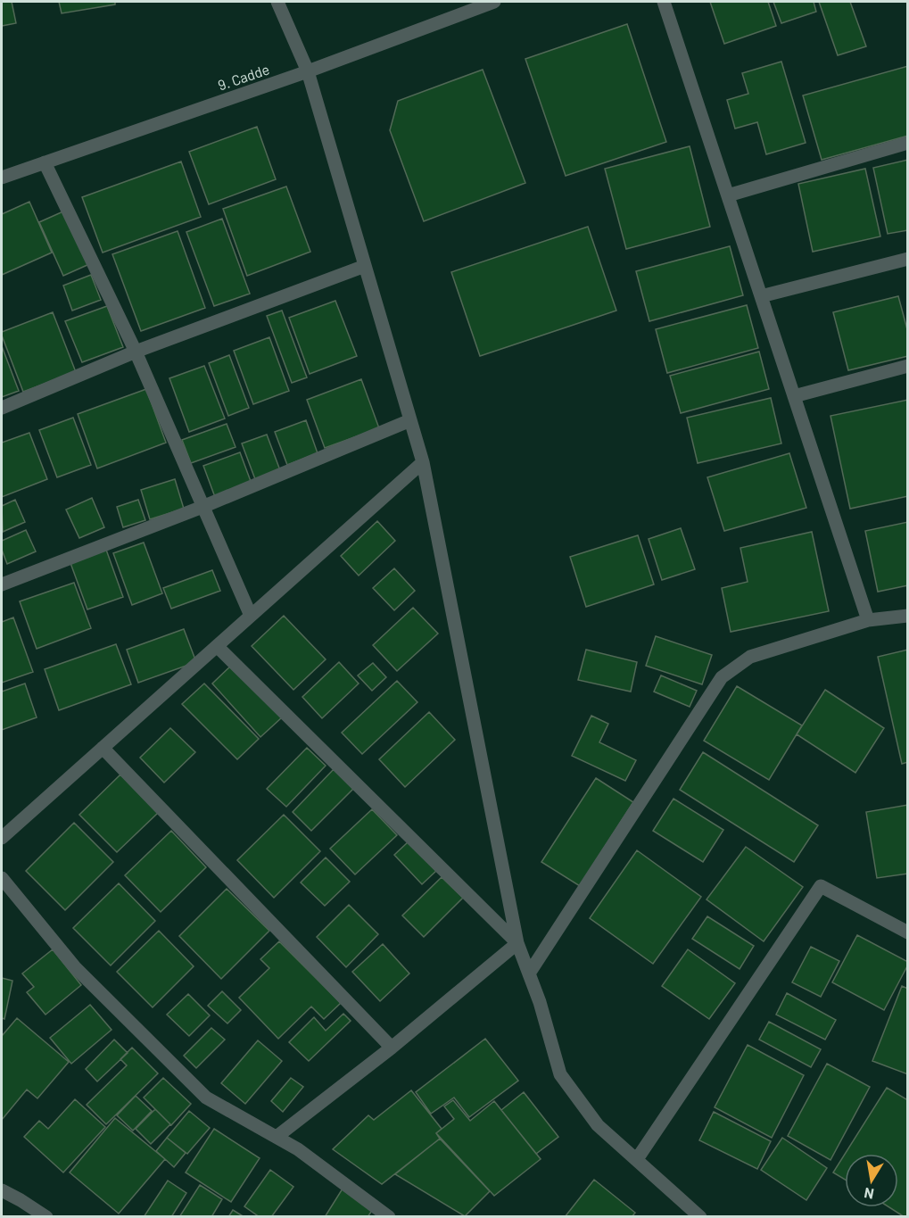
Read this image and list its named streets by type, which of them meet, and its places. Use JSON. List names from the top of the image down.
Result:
{
  "streets": {
    "street": ["9. Cadde"]
  },
  "north": "bottom"
}
